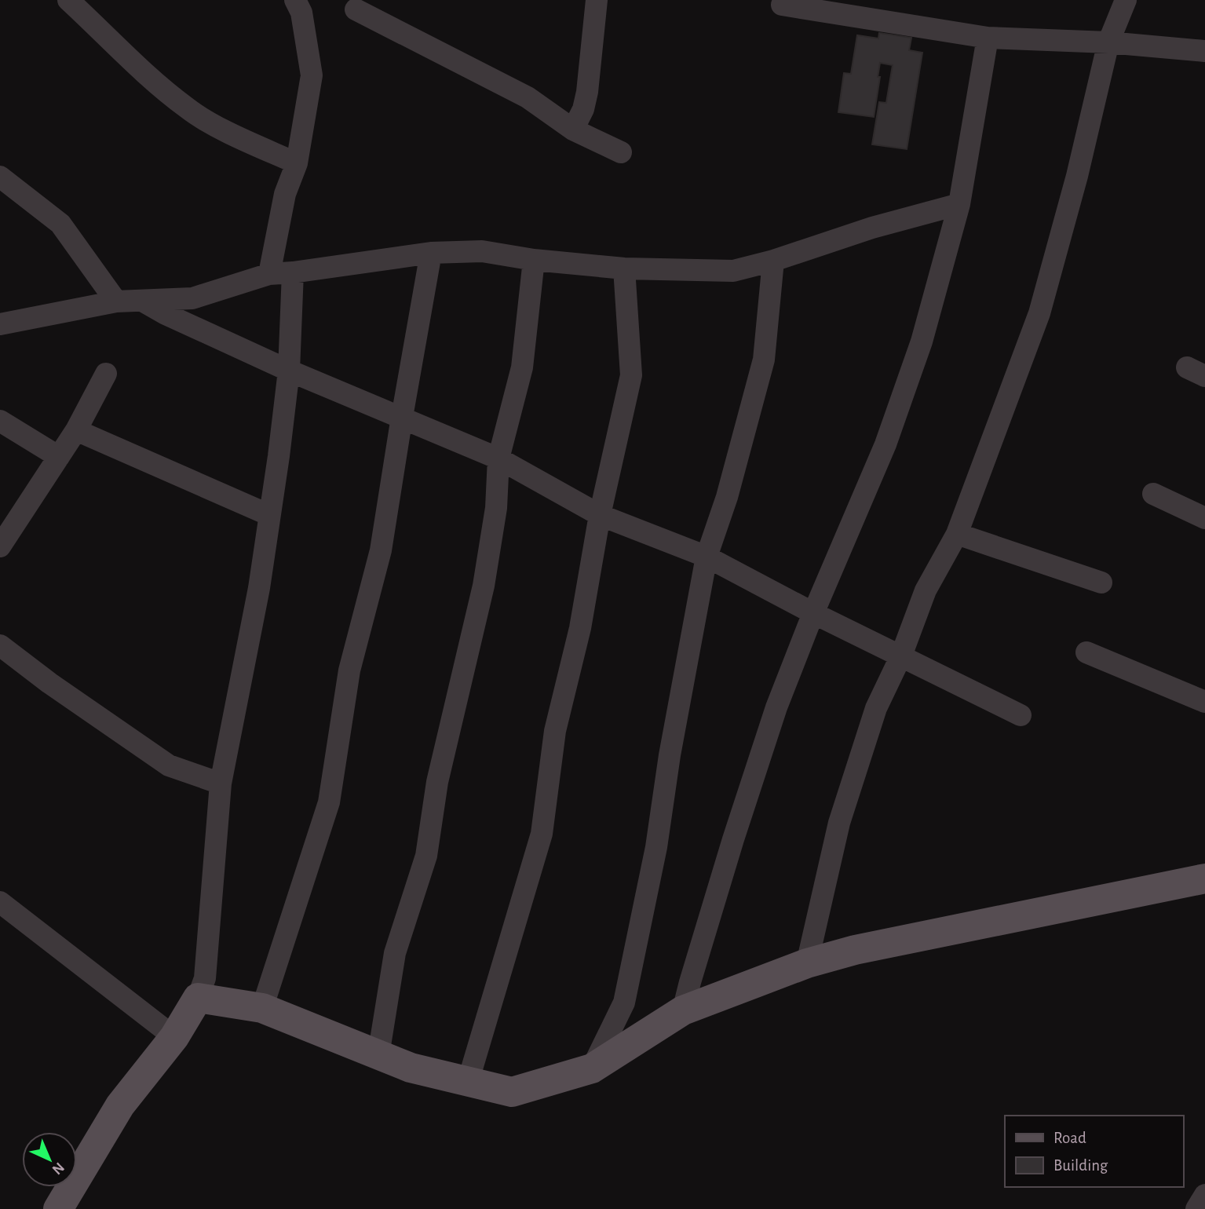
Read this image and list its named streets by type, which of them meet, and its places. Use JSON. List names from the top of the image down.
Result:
{
  "legend": ["Road", "Building"],
  "north": "bottom right"
}
